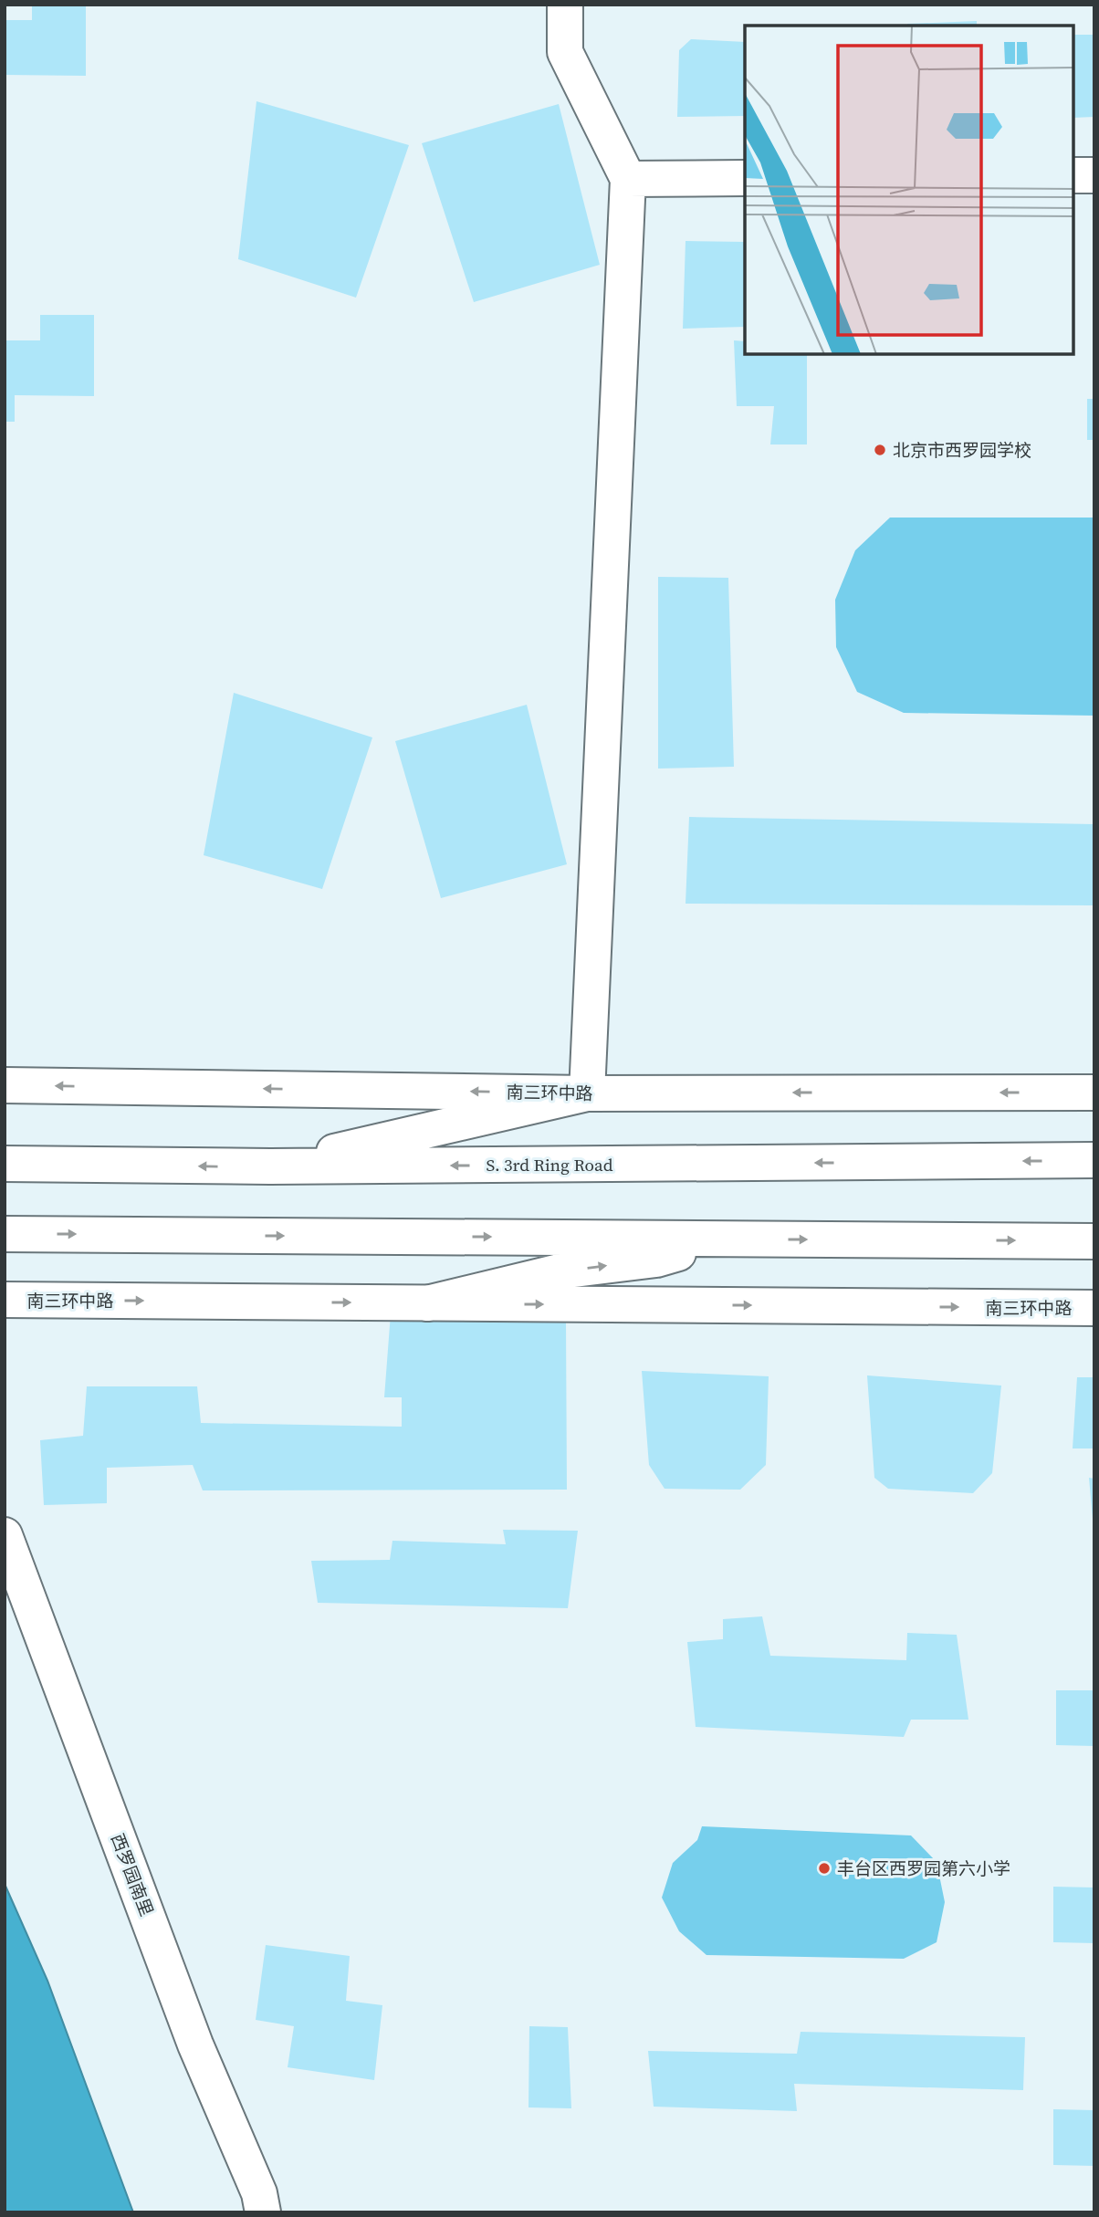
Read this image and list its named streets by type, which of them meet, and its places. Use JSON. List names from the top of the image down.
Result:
{
  "streets": {
    "main road": ["南三环中路", "S. 3rd Ring Road", "西罗园南里"]
  },
  "places": ["北京市西罗园学校", "丰台区西罗园第六小学"]
}
